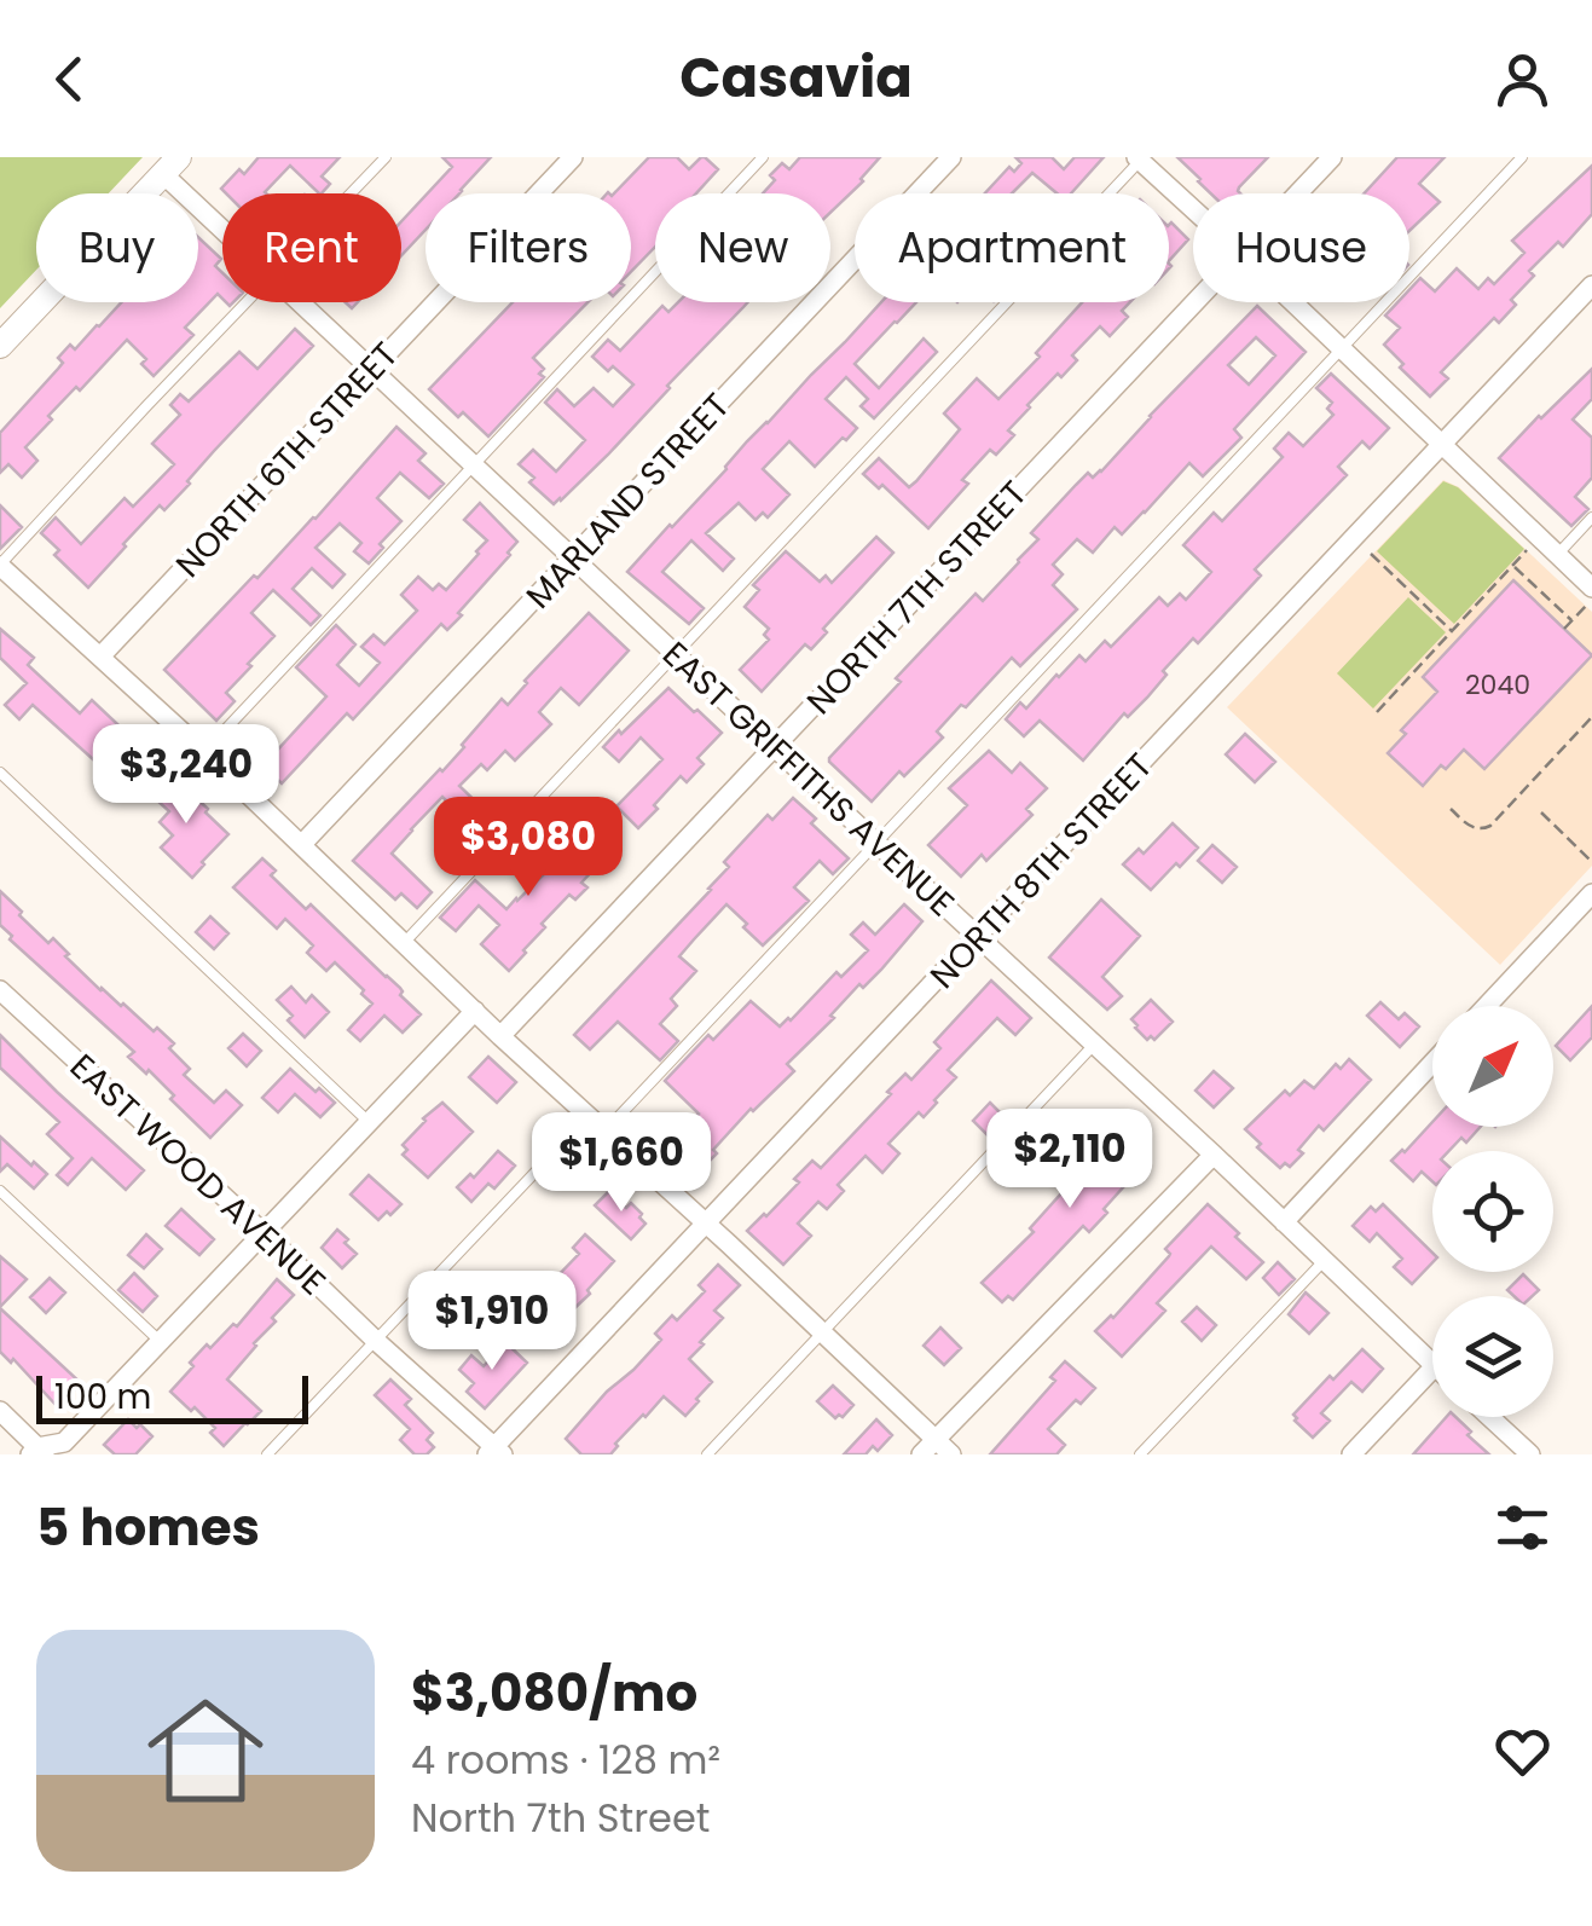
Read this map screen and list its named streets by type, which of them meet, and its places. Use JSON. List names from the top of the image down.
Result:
{
  "streets": {
    "street": [
      "NORTH 6TH STREET",
      "MARLAND STREET",
      "NORTH 7TH STREET",
      "EAST GRIFFITHS AVENUE",
      "NORTH 8TH STREET",
      "EAST WOOD AVENUE"
    ]
  },
  "crossings": [
    ["NORTH 6TH STREET", "EAST GRIFFITHS AVENUE"],
    ["MARLAND STREET", "EAST GRIFFITHS AVENUE"],
    ["NORTH 7TH STREET", "EAST GRIFFITHS AVENUE"],
    ["EAST GRIFFITHS AVENUE", "NORTH 8TH STREET"],
    ["NORTH 8TH STREET", "EAST WOOD AVENUE"]
  ],
  "house_numbers": ["2040"],
  "scale_bar": "100 m",
  "north": "top right",
  "page": {
    "header": "Casavia",
    "chip": [
      "Buy",
      "Rent",
      "Filters",
      "New",
      "Apartment",
      "House"
    ],
    "price": [
      "$3,240",
      "$3,080",
      "$2,110",
      "$1,660",
      "$1,910"
    ],
    "scale": "100 m",
    "heading": "5 homes",
    "list": [
      {
        "name": "$3,080/mo",
        "note": "4 rooms · 128 m² · North 7th Street"
      }
    ]
  }
}
